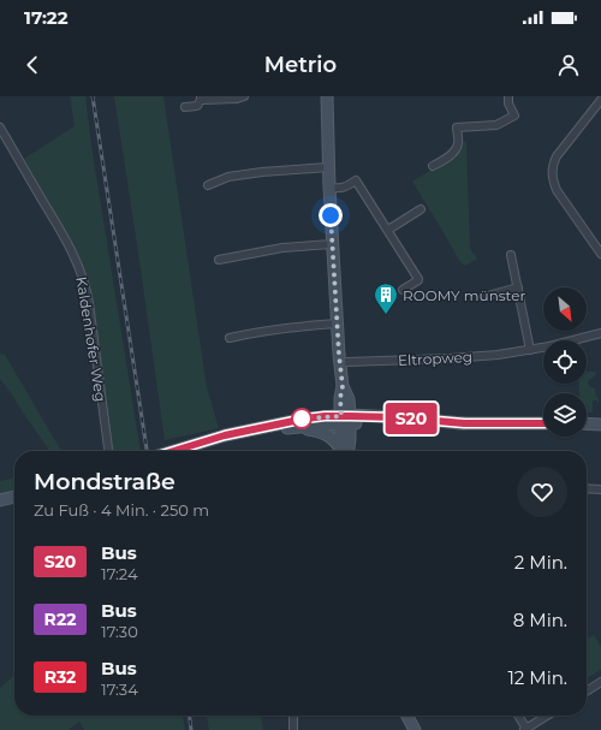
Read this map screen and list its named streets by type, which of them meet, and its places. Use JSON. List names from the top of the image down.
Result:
{
  "streets": {
    "street": ["Kaldenhofer Weg", "Eltropweg"]
  },
  "places": {
    "building": ["ROOMY münster"]
  },
  "lines": ["bus line S20"],
  "north": "bottom right",
  "page": {
    "status": "17:22",
    "header": "Metrio",
    "on_map": "S20",
    "heading": ["Mondstraße", "Zu Fuß · 4 Min. · 250 m"],
    "list": [
      {
        "mark": "S20",
        "name": "Bus",
        "note": "17:24",
        "value": "2 Min."
      },
      {
        "mark": "R22",
        "name": "Bus",
        "note": "17:30",
        "value": "8 Min."
      },
      {
        "mark": "R32",
        "name": "Bus",
        "note": "17:34",
        "value": "12 Min."
      }
    ]
  }
}
